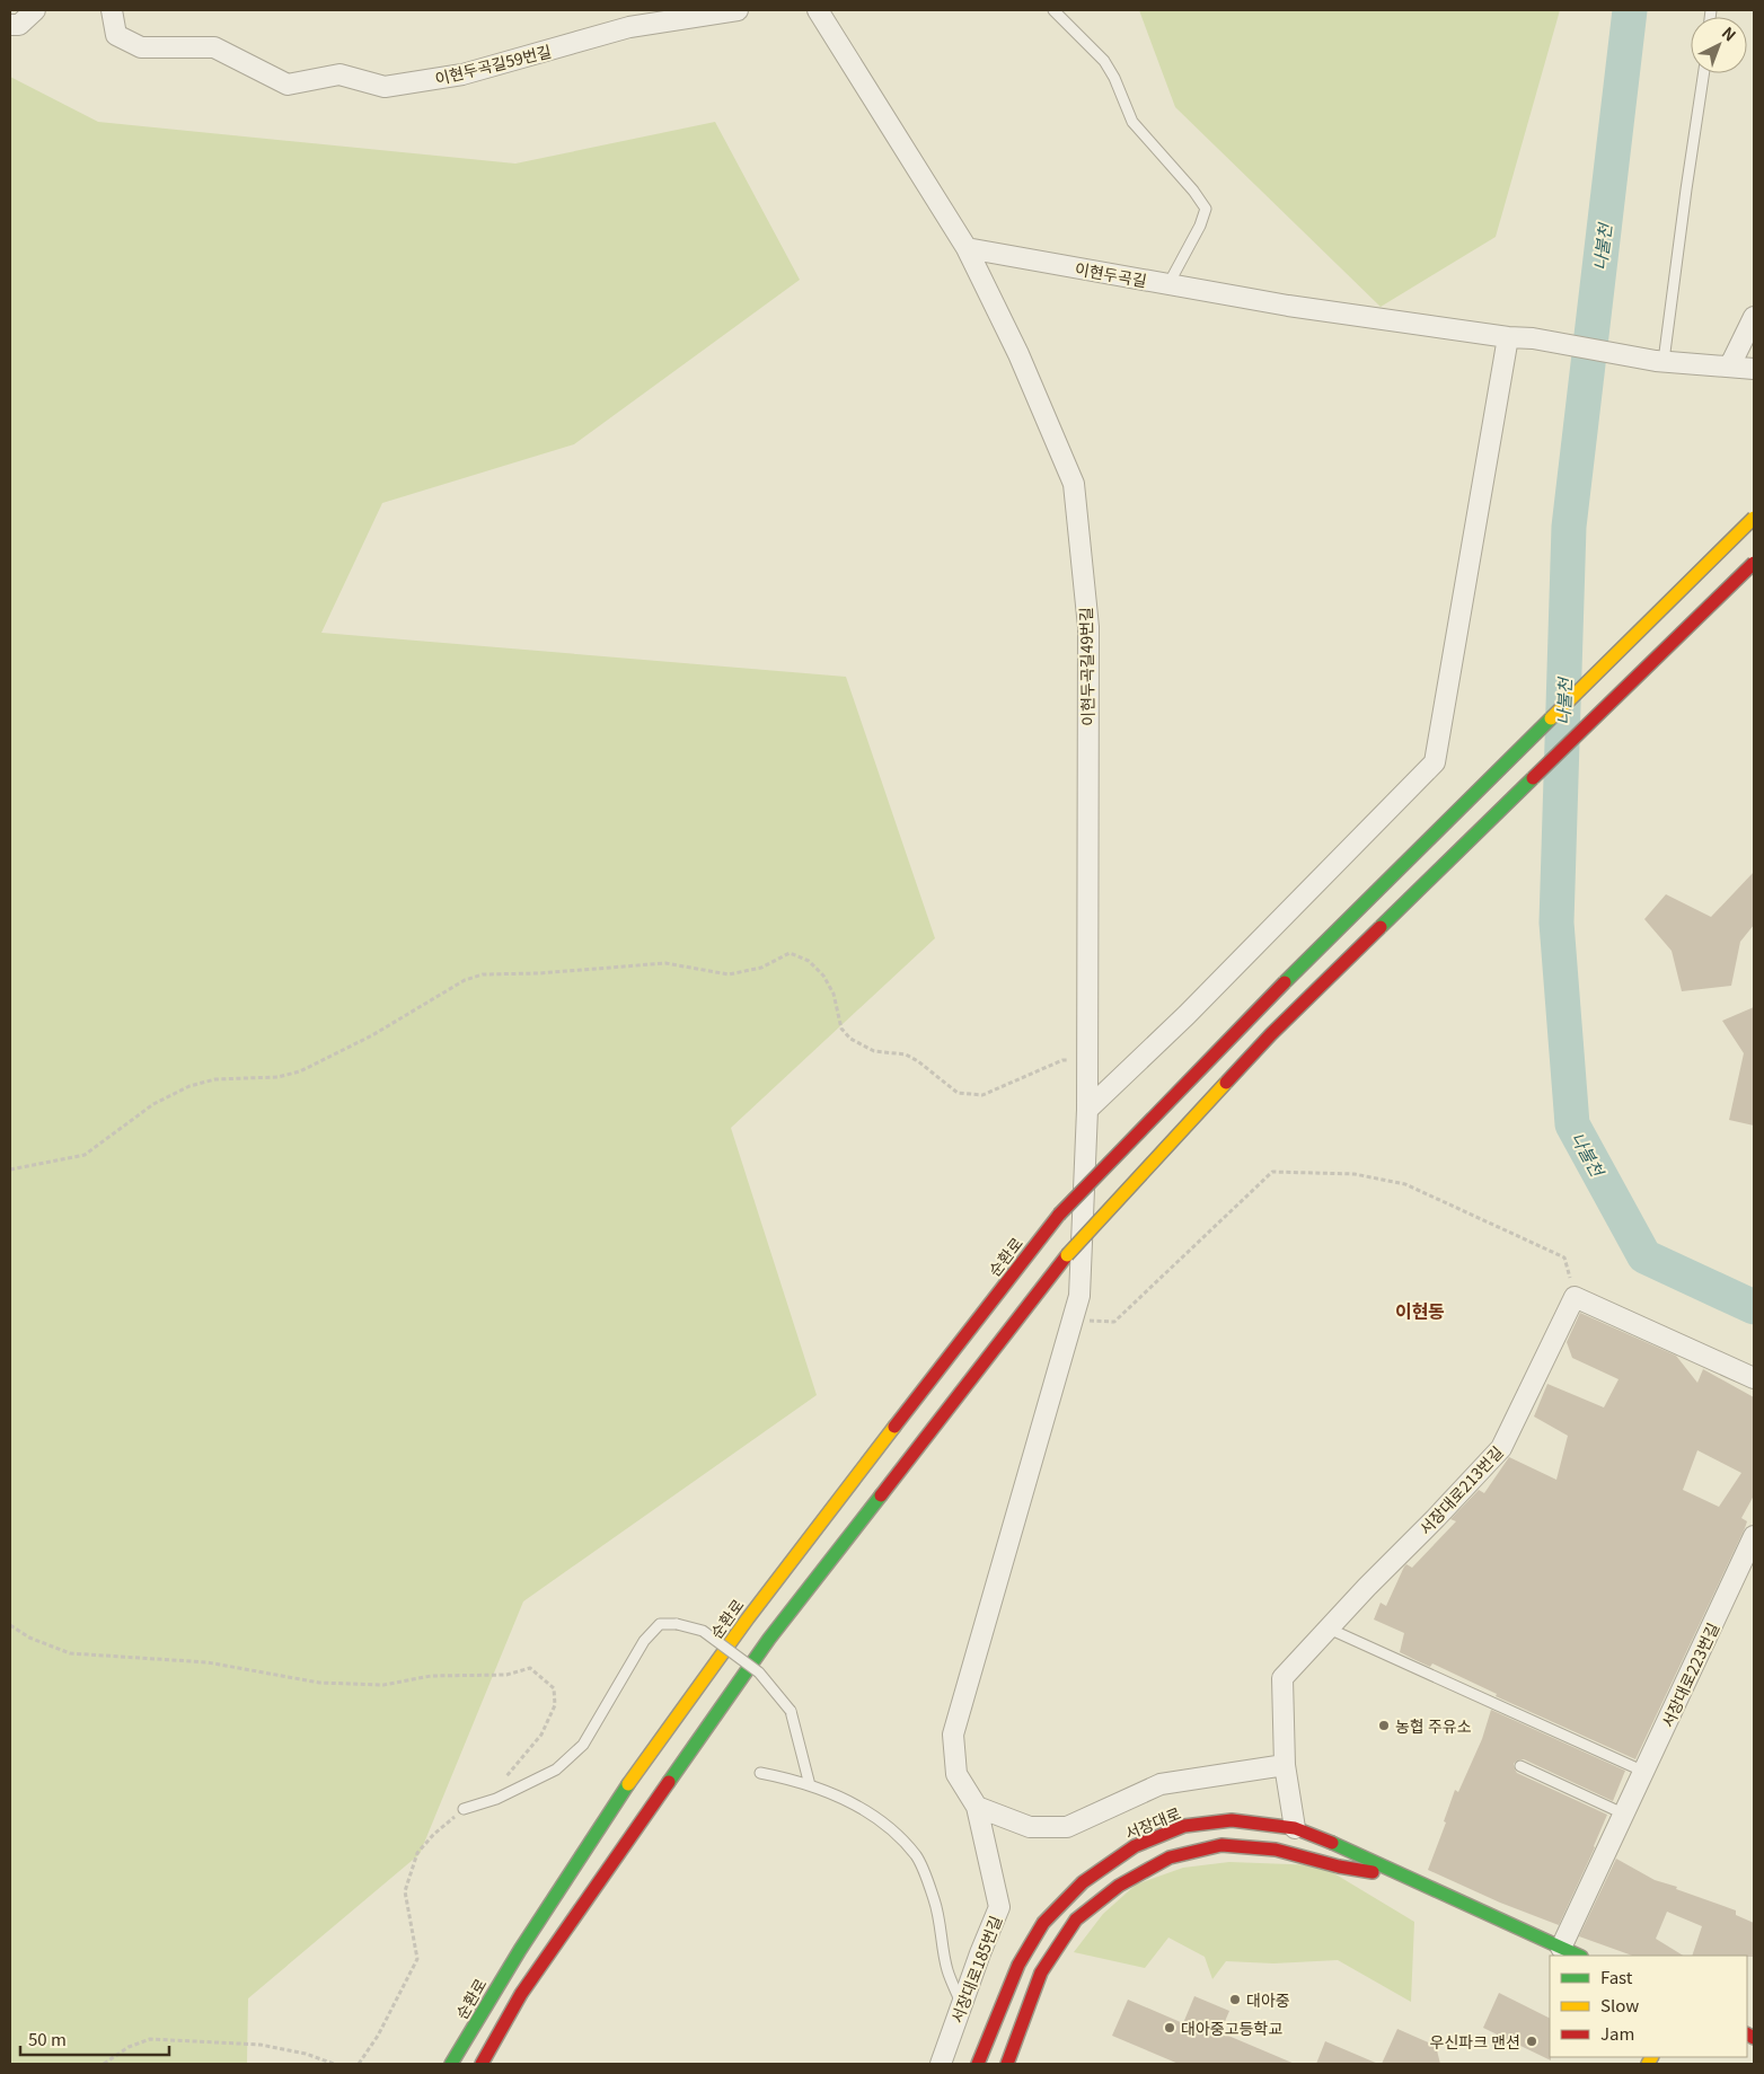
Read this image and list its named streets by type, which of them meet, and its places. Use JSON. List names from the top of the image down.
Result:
{
  "streets": {
    "main road": ["순환로", "서장대로"],
    "street": [
      "이현두곡길59번길",
      "이현두곡길",
      "이현두곡길49번길",
      "서장대로213번길",
      "서장대로223번길",
      "서장대로185번길"
    ]
  },
  "crossings": [
    ["이현두곡길", "이현두곡길49번길"],
    ["이현두곡길49번길", "서장대로185번길"],
    ["서장대로213번길", "서장대로"],
    ["서장대로223번길", "서장대로"]
  ],
  "districts": ["이현동"],
  "water": ["나불천"],
  "places": [
    "농협 주유소",
    "대아중",
    "대아중고등학교",
    "우신파크 맨션"
  ],
  "legend": ["Fast", "Slow", "Jam"],
  "scale_bar": "50 m",
  "north": "top right"
}
